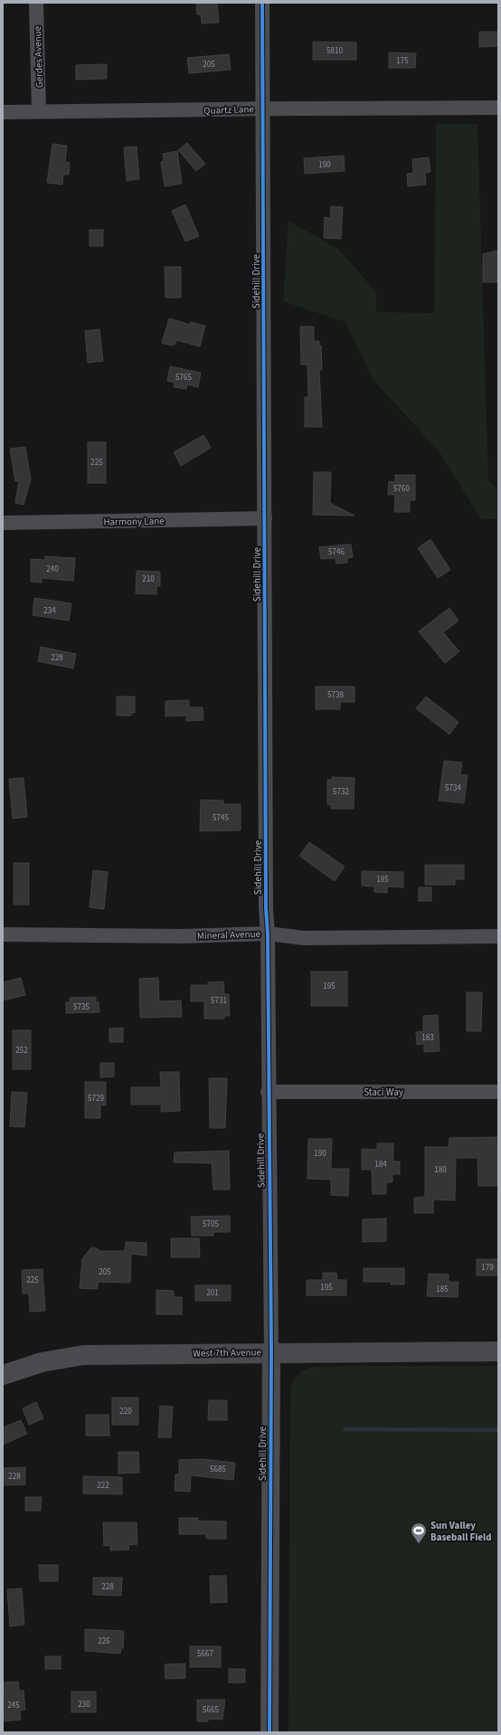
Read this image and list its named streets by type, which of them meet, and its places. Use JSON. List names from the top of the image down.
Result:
{
  "streets": {
    "main road": ["West 7th Avenue"],
    "street": [
      "Gerdes Avenue",
      "Quartz Lane",
      "Sidehill Drive",
      "Harmony Lane",
      "Mineral Avenue",
      "Staci Way"
    ]
  },
  "crossings": [
    ["Gerdes Avenue", "Quartz Lane"],
    ["Quartz Lane", "Sidehill Drive"],
    ["Sidehill Drive", "Harmony Lane"],
    ["Sidehill Drive", "Mineral Avenue"],
    ["Sidehill Drive", "Staci Way"],
    ["Sidehill Drive", "West 7th Avenue"]
  ],
  "places": {
    "sports": ["Sun Valley Baseball Field"]
  },
  "house_numbers": [
    "5810",
    "175",
    "205",
    "190",
    "5765",
    "225",
    "5760",
    "5746",
    "240",
    "210",
    "234",
    "228",
    "5738",
    "5734",
    "5732",
    "5745",
    "185",
    "195",
    "5731",
    "5735",
    "183",
    "252",
    "5729",
    "190",
    "184",
    "180",
    "5705",
    "179",
    "205",
    "225",
    "195",
    "185",
    "201",
    "220",
    "5685",
    "228",
    "222",
    "228",
    "226",
    "5667",
    "230",
    "245",
    "5665"
  ]
}
